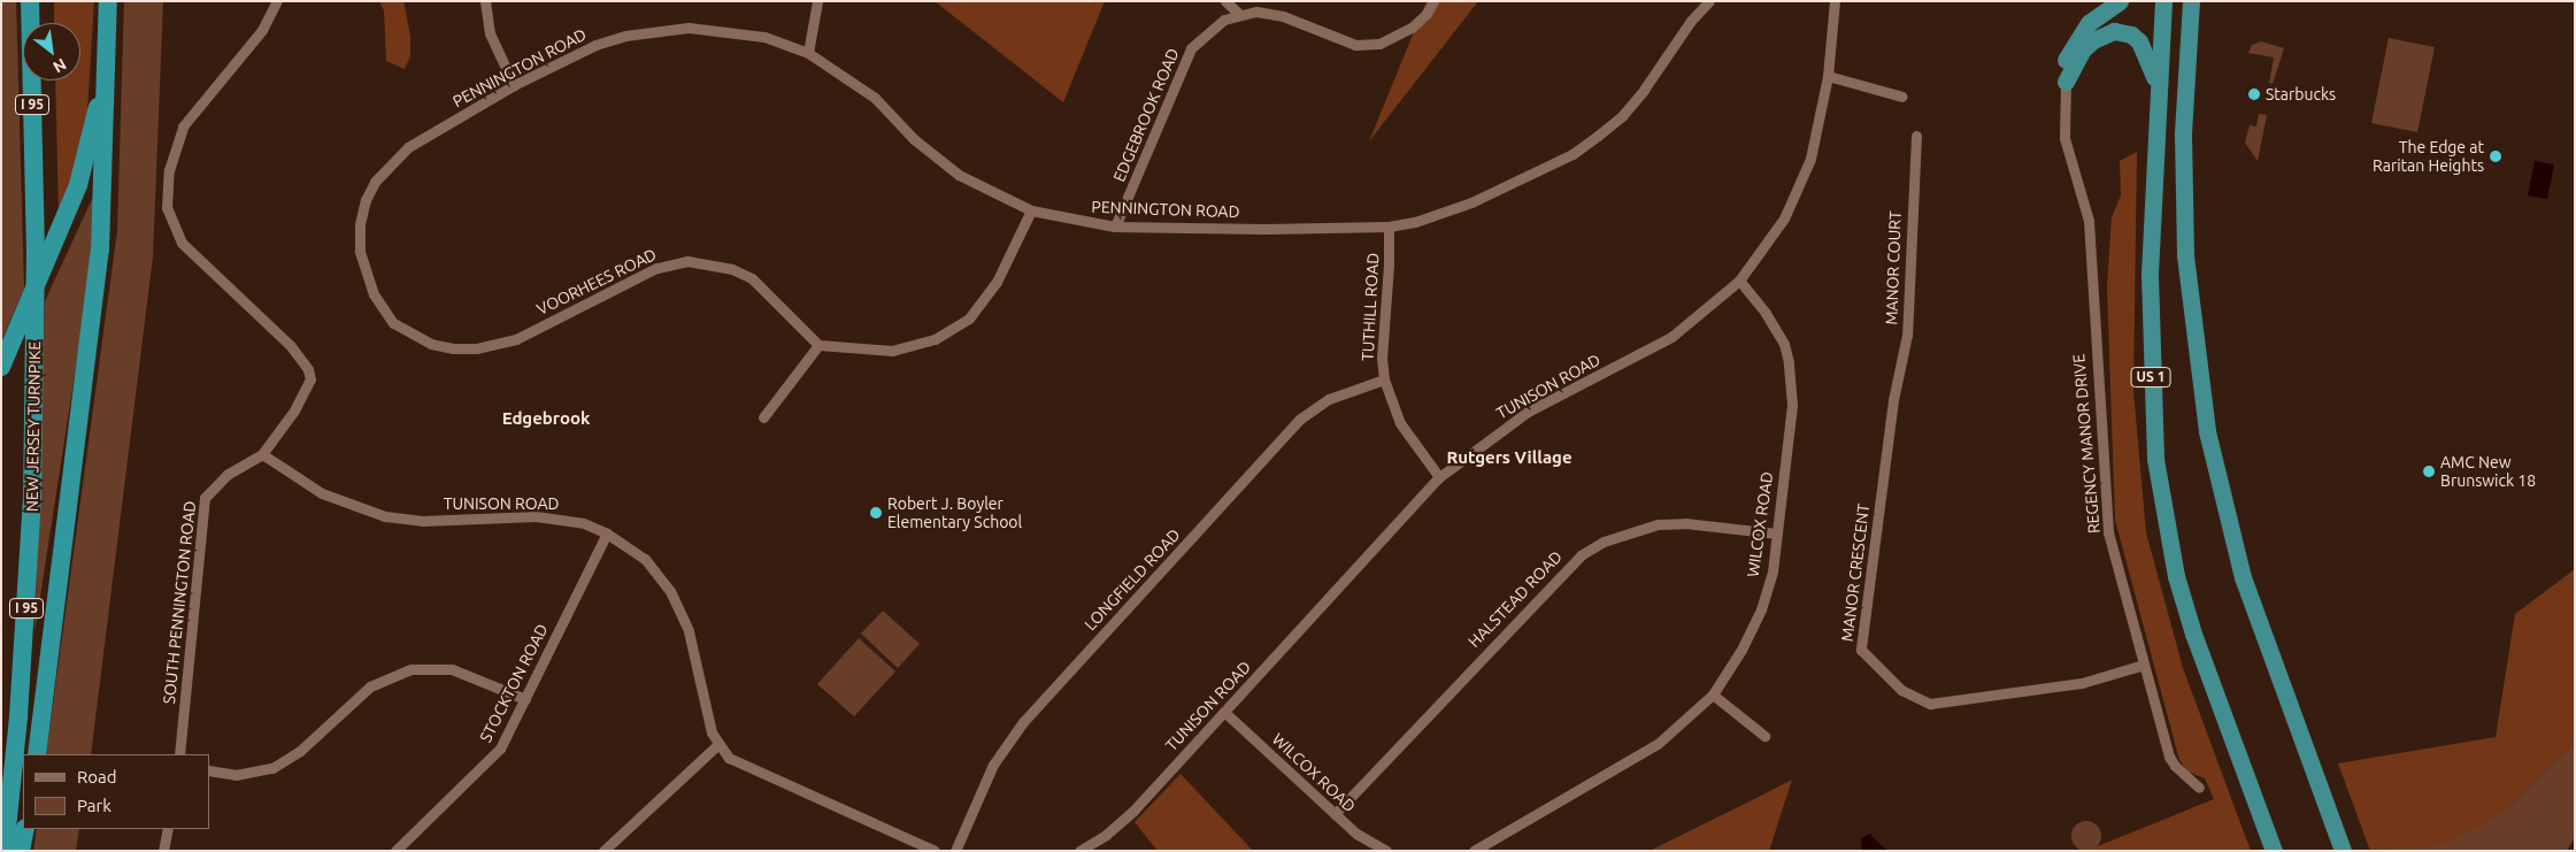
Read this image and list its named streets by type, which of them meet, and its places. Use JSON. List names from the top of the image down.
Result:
{
  "streets": {
    "highway": ["I 95", "US 1", "NEW JERSEY TURNPIKE"],
    "street": [
      "PENNINGTON ROAD",
      "EDGEBROOK ROAD",
      "MANOR COURT",
      "VOORHEES ROAD",
      "TUTHILL ROAD",
      "TUNISON ROAD",
      "REGENCY MANOR DRIVE",
      "WILCOX ROAD",
      "MANOR CRESCENT",
      "LONGFIELD ROAD",
      "HALSTEAD ROAD",
      "SOUTH PENNINGTON ROAD",
      "STOCKTON ROAD"
    ]
  },
  "crossings": [
    ["PENNINGTON ROAD", "EDGEBROOK ROAD"],
    ["PENNINGTON ROAD", "VOORHEES ROAD"],
    ["PENNINGTON ROAD", "TUTHILL ROAD"],
    ["MANOR COURT", "MANOR CRESCENT"],
    ["TUTHILL ROAD", "TUNISON ROAD"],
    ["TUTHILL ROAD", "LONGFIELD ROAD"],
    ["TUNISON ROAD", "WILCOX ROAD"],
    ["TUNISON ROAD", "SOUTH PENNINGTON ROAD"],
    ["TUNISON ROAD", "STOCKTON ROAD"],
    ["REGENCY MANOR DRIVE", "MANOR CRESCENT"],
    ["WILCOX ROAD", "HALSTEAD ROAD"]
  ],
  "districts": ["Edgebrook", "Rutgers Village"],
  "places": [
    "Starbucks",
    "The Edge at Raritan Heights",
    "AMC New Brunswick 18",
    "Robert J. Boyler Elementary School"
  ],
  "legend": ["Road", "Park"],
  "north": "bottom right"
}
